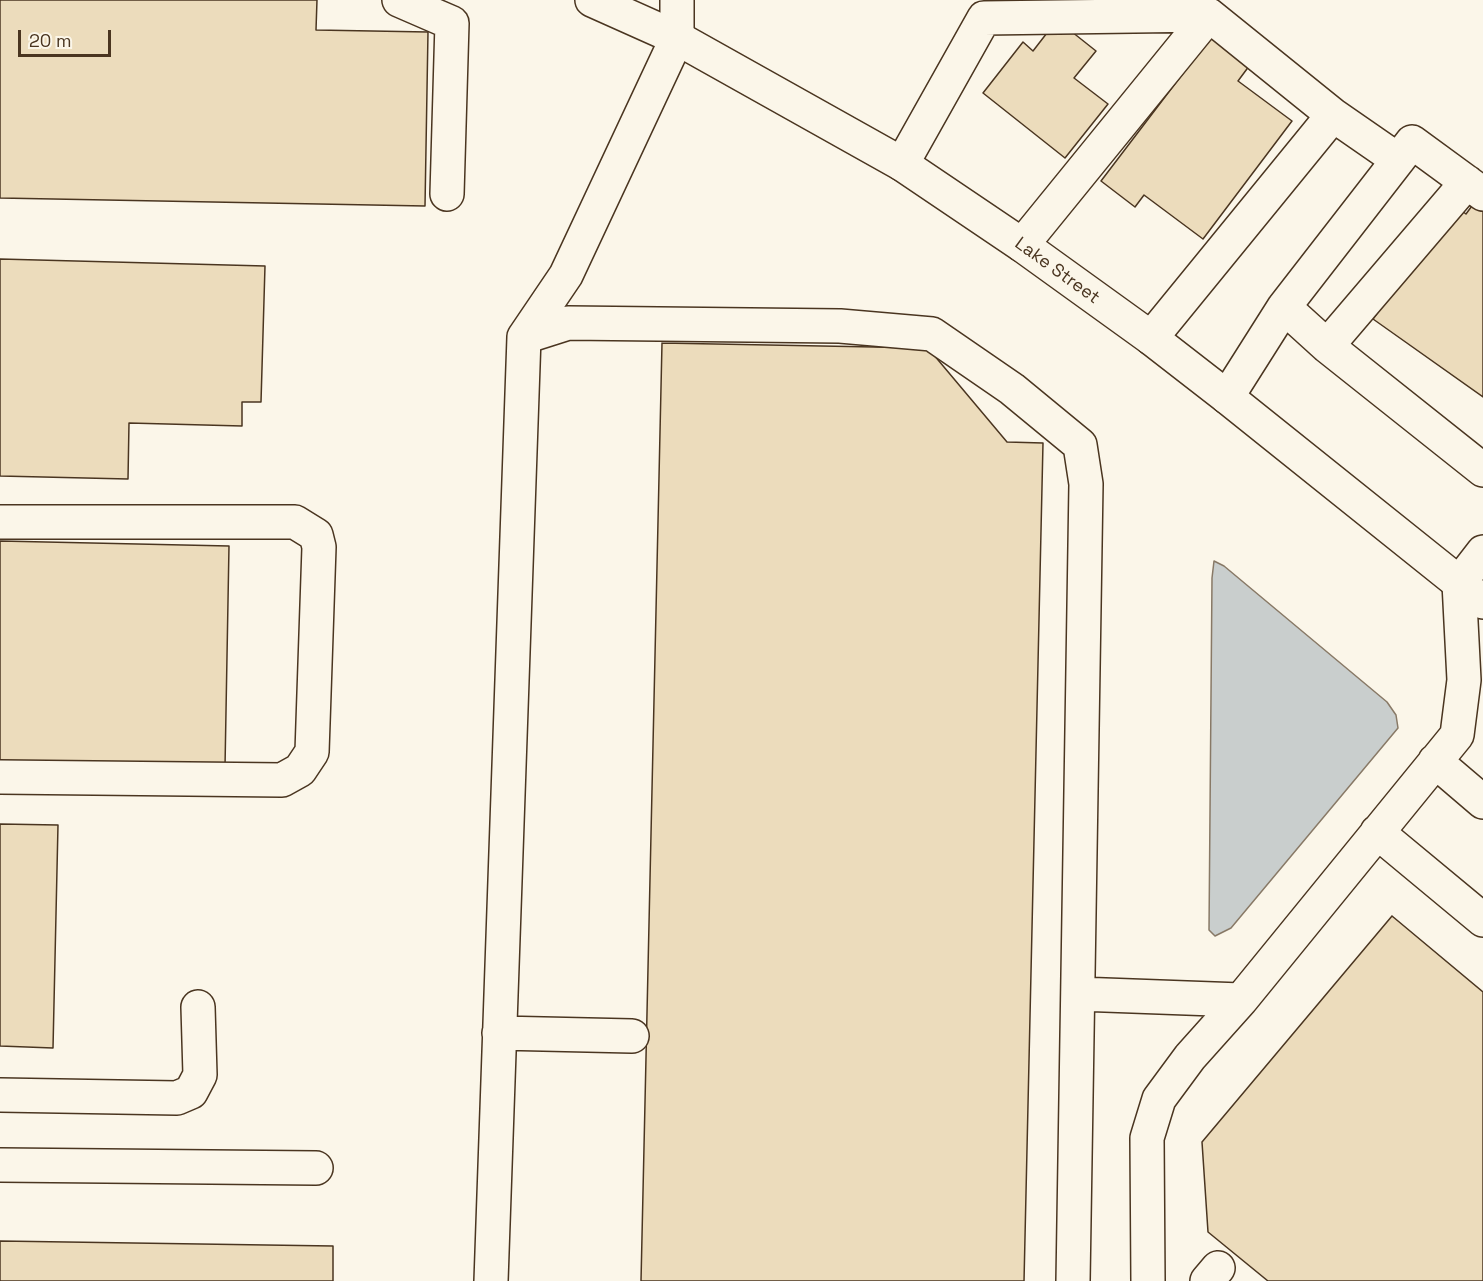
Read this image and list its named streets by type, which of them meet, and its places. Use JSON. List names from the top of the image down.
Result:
{
  "streets": {
    "main road": ["Lake Street"]
  },
  "scale_bar": "20 m"
}
